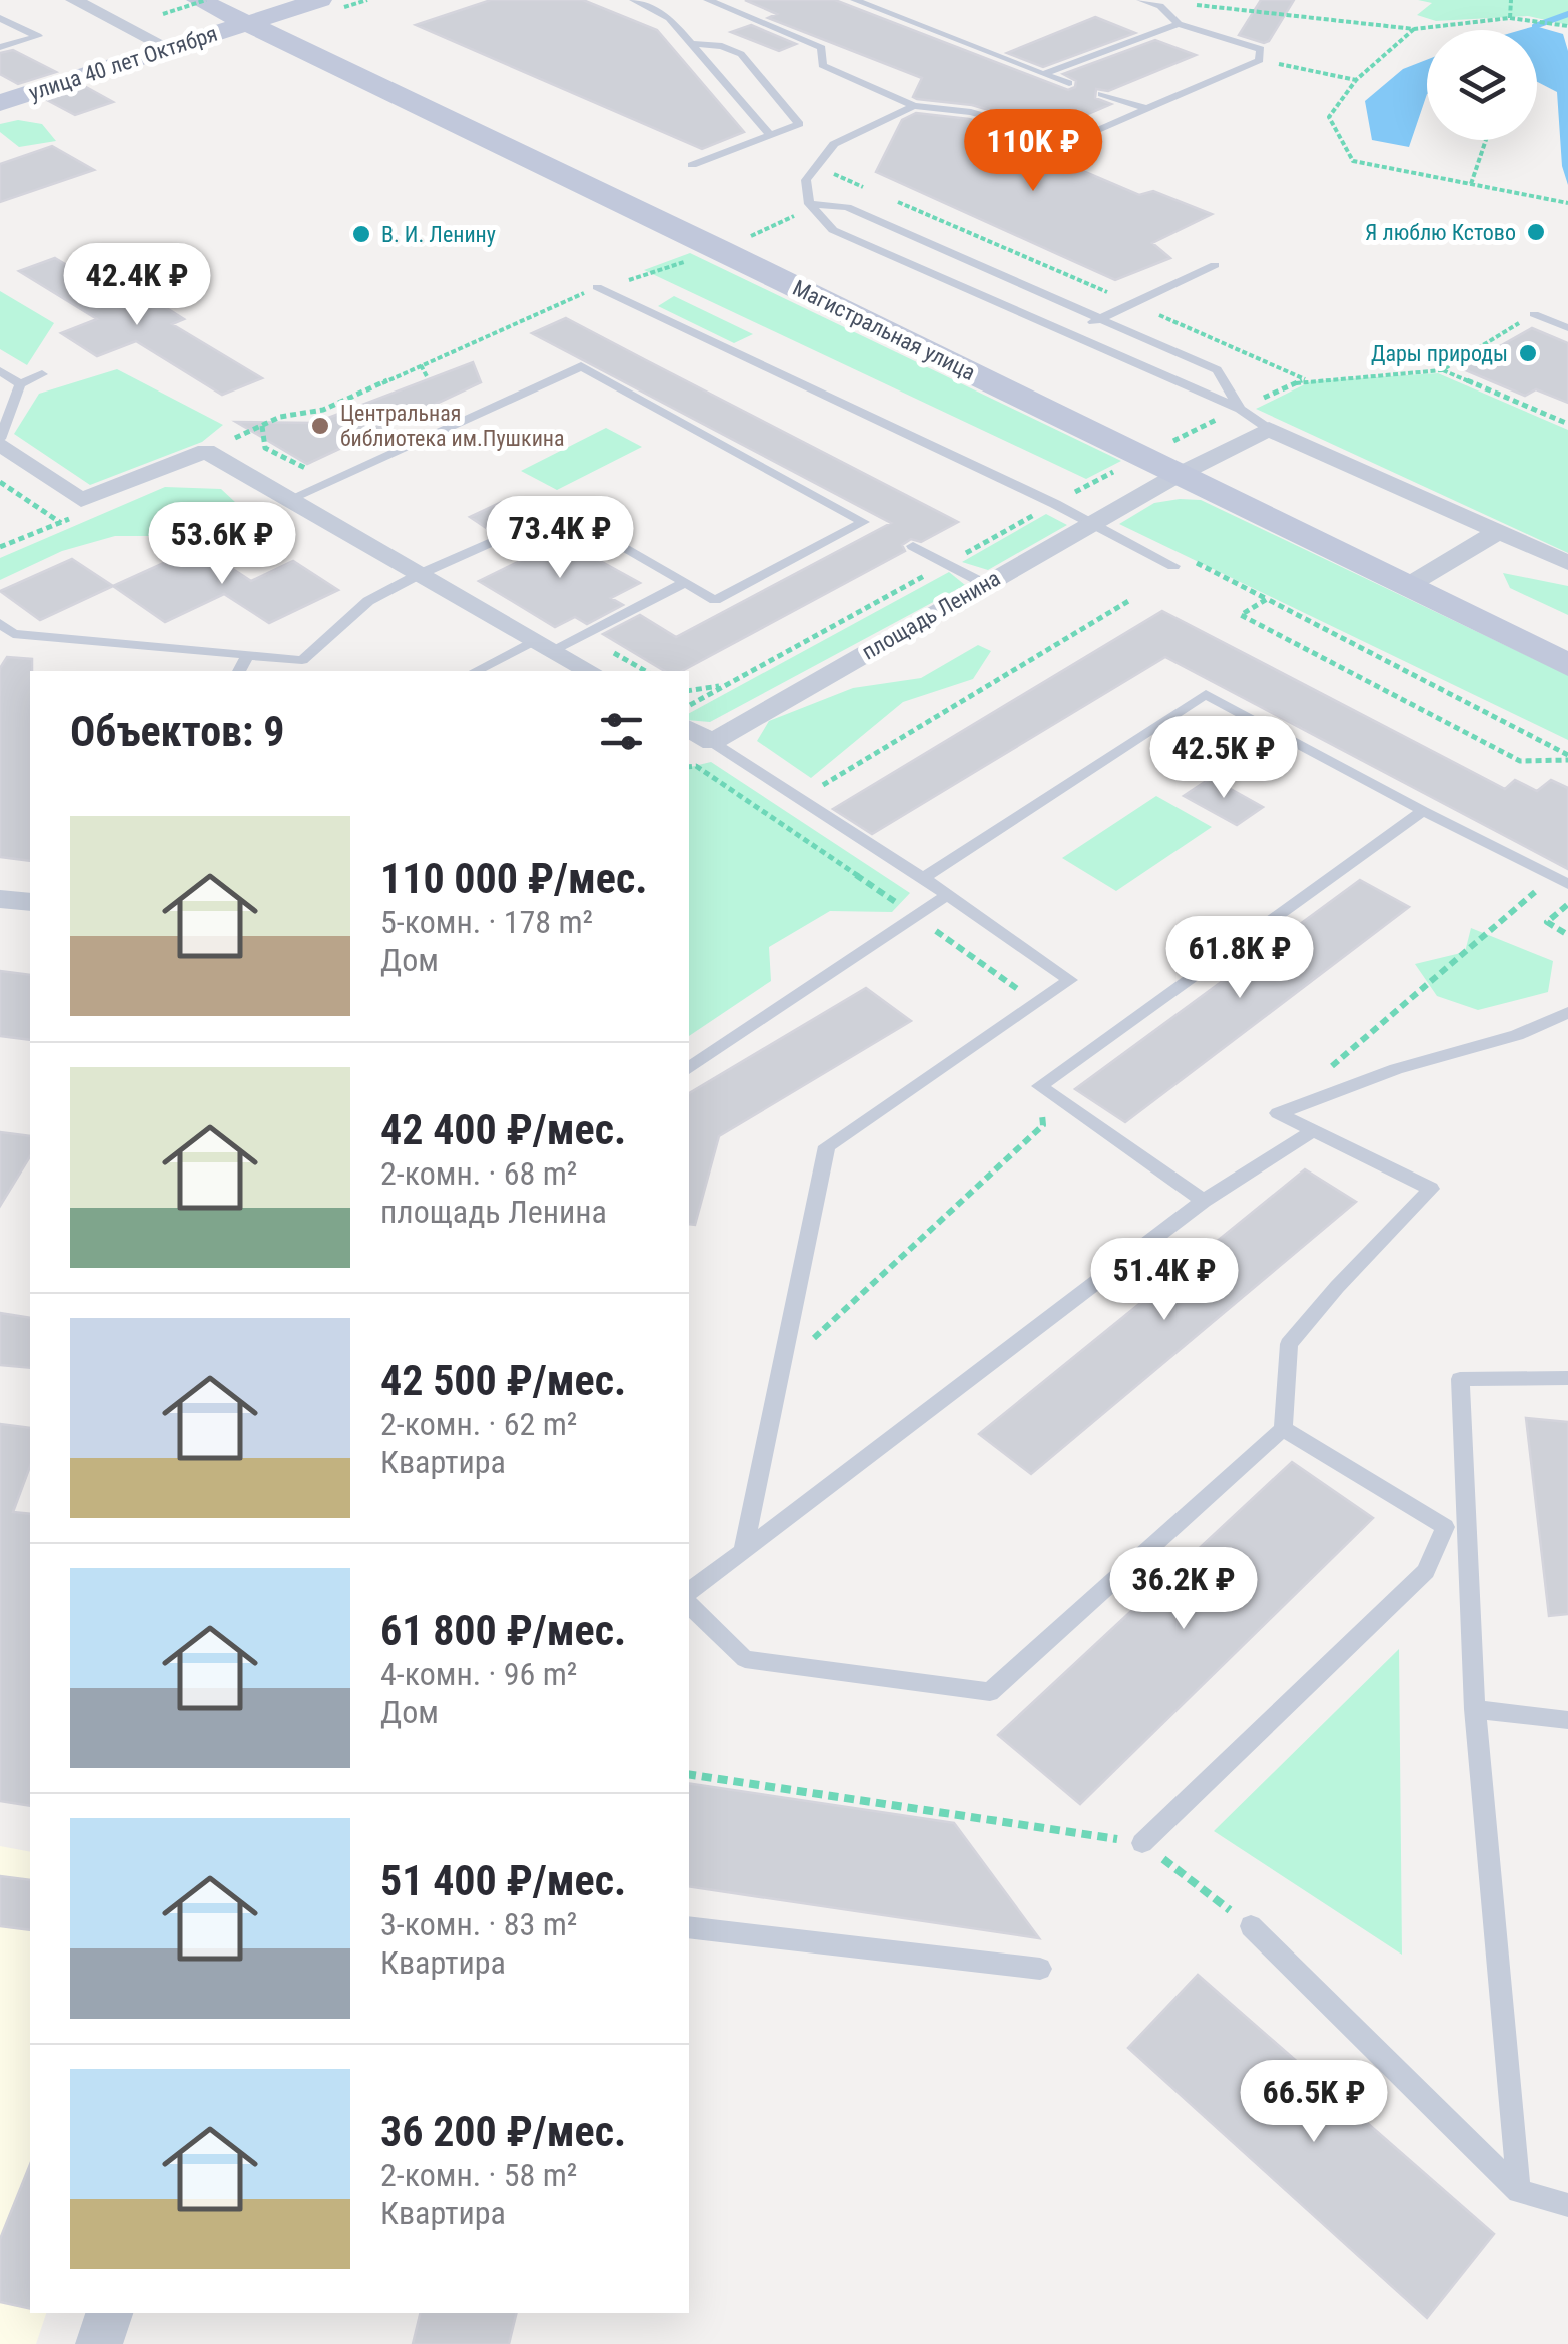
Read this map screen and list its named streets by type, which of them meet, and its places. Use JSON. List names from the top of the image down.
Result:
{
  "streets": {
    "main road": ["улица 40 лет Октября", "Магистральная улица"],
    "street": ["площадь Ленина"]
  },
  "crossings": [
    ["улица 40 лет Октября", "Магистральная улица"],
    ["Магистральная улица", "площадь Ленина"]
  ],
  "places": [
    "Я люблю Кстово",
    "В. И. Ленину",
    "Дары природы",
    "Центральная библиотека им.Пушкина"
  ],
  "page": {
    "price": [
      "110K ₽",
      "42.4K ₽",
      "73.4K ₽",
      "53.6K ₽",
      "42.5K ₽",
      "61.8K ₽",
      "51.4K ₽",
      "36.2K ₽",
      "66.5K ₽"
    ],
    "heading": "Объектов: 9",
    "list": [
      {
        "name": "110 000 ₽/мес.",
        "note": "5-комн. · 178 m² · Дом"
      },
      {
        "name": "42 400 ₽/мес.",
        "note": "2-комн. · 68 m² · площадь Ленина"
      },
      {
        "name": "42 500 ₽/мес.",
        "note": "2-комн. · 62 m² · Квартира"
      },
      {
        "name": "61 800 ₽/мес.",
        "note": "4-комн. · 96 m² · Дом"
      },
      {
        "name": "51 400 ₽/мес.",
        "note": "3-комн. · 83 m² · Квартира"
      },
      {
        "name": "36 200 ₽/мес.",
        "note": "2-комн. · 58 m² · Квартира"
      }
    ]
  }
}
